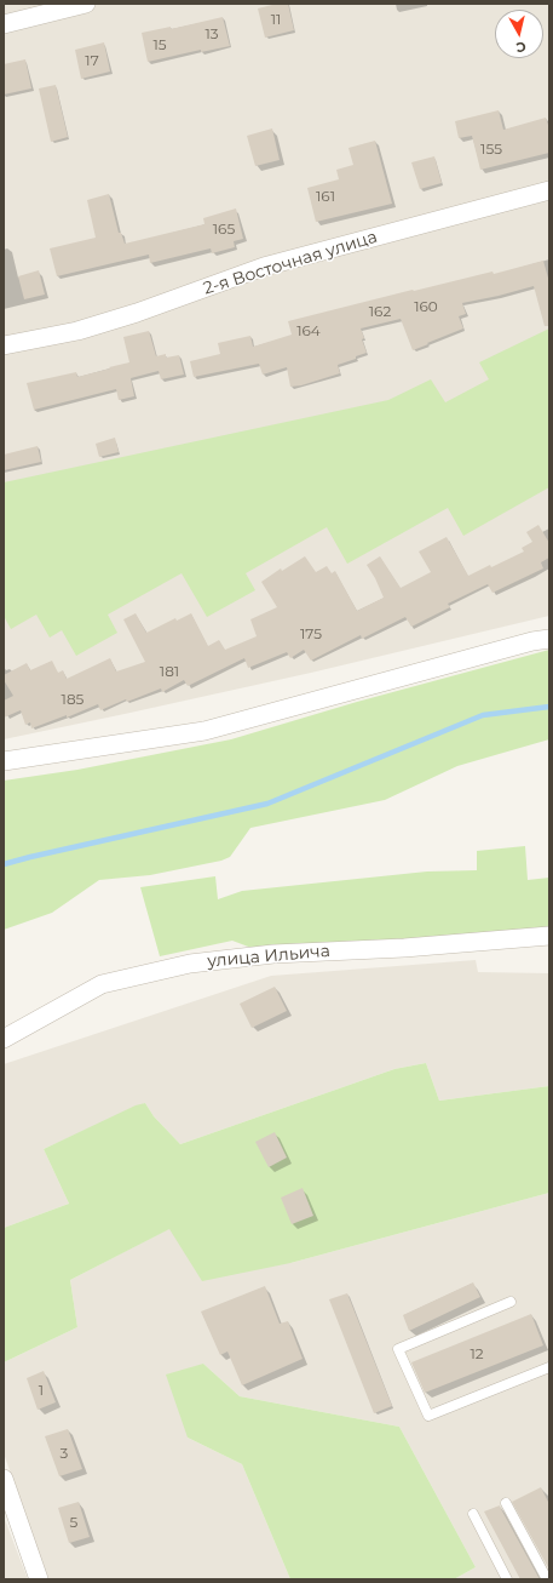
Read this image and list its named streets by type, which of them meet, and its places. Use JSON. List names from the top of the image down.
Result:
{
  "streets": {
    "street": ["2-я Восточная улица", "улица Ильича"]
  },
  "house_numbers": [
    "11",
    "13",
    "15",
    "17",
    "155",
    "161",
    "165",
    "160",
    "162",
    "164",
    "175",
    "181",
    "185",
    "12",
    "1",
    "3",
    "5"
  ],
  "north": "bottom"
}
